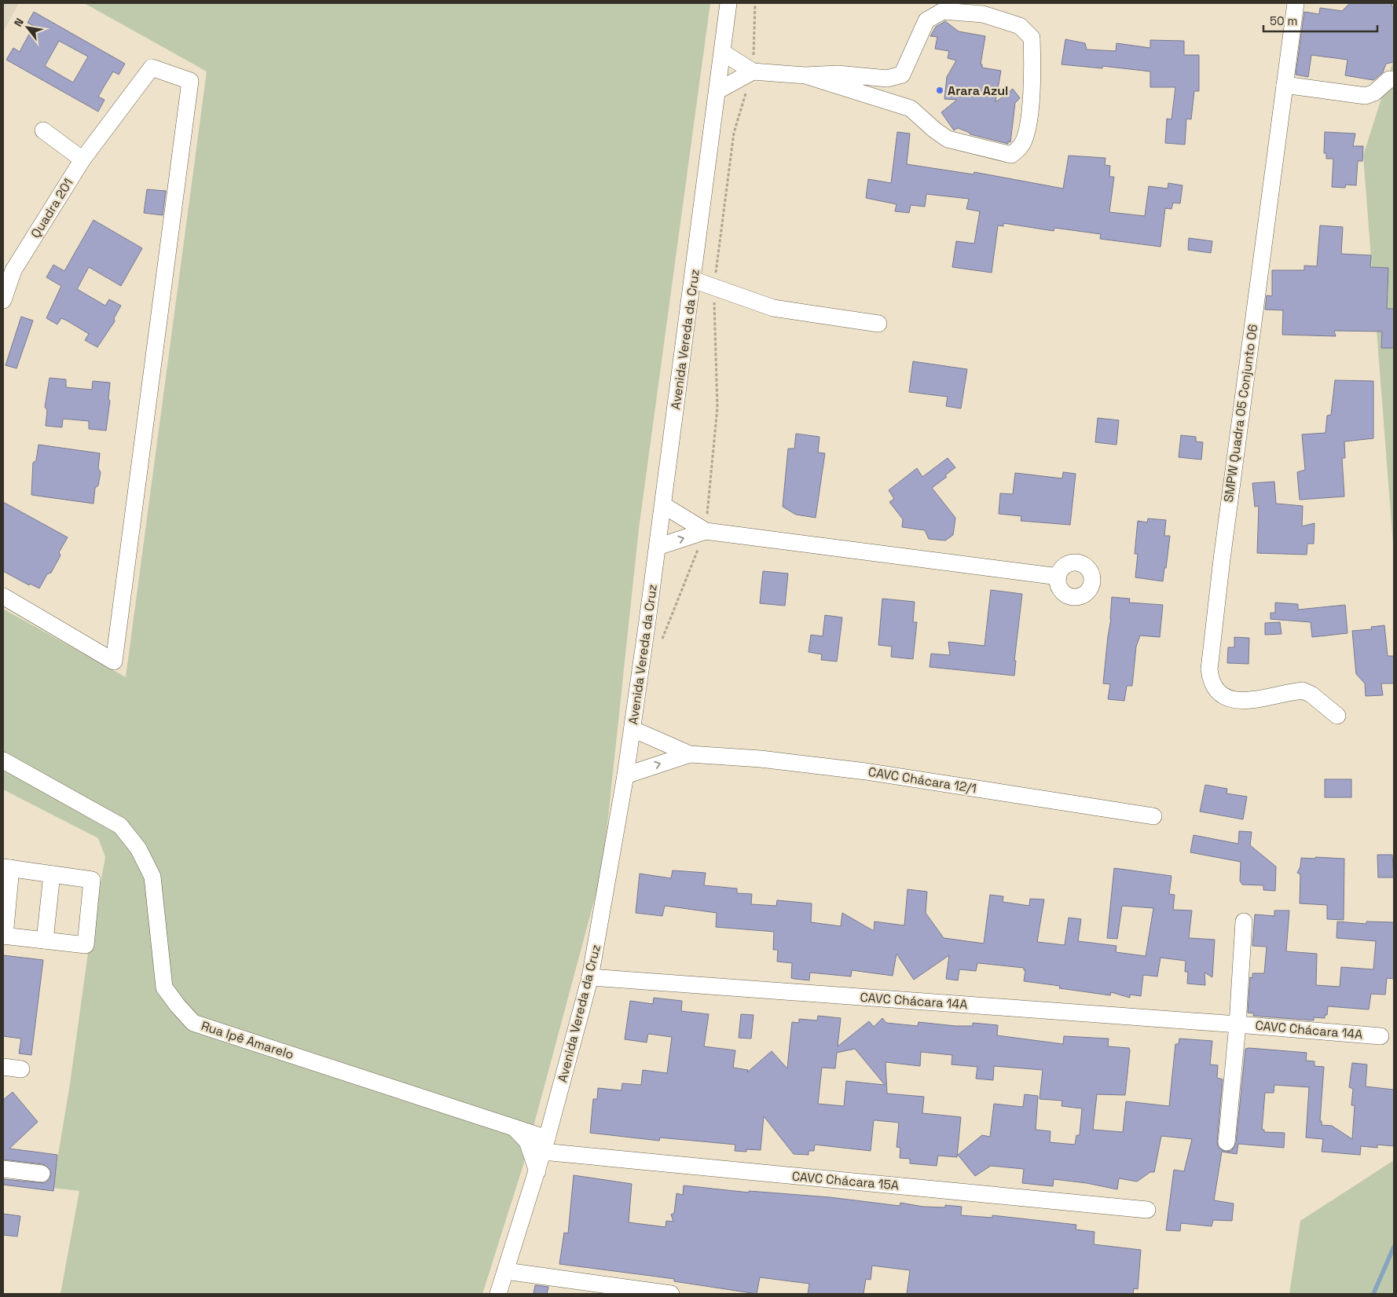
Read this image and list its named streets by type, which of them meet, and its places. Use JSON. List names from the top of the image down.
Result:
{
  "streets": {
    "street": [
      "Quadra 201",
      "Avenida Vereda da Cruz",
      "SMPW Quadra 05 Conjunto 06",
      "CAVC Chácara 12/1",
      "CAVC Chácara 14A",
      "Rua Ipê Amarelo",
      "CAVC Chácara 15A"
    ]
  },
  "crossings": [
    ["Avenida Vereda da Cruz", "CAVC Chácara 12/1"],
    ["Avenida Vereda da Cruz", "CAVC Chácara 14A"],
    ["Avenida Vereda da Cruz", "Rua Ipê Amarelo"],
    ["Avenida Vereda da Cruz", "CAVC Chácara 15A"],
    ["Rua Ipê Amarelo", "CAVC Chácara 15A"]
  ],
  "places": ["Arara Azul"],
  "scale_bar": "50 m",
  "north": "top left"
}
